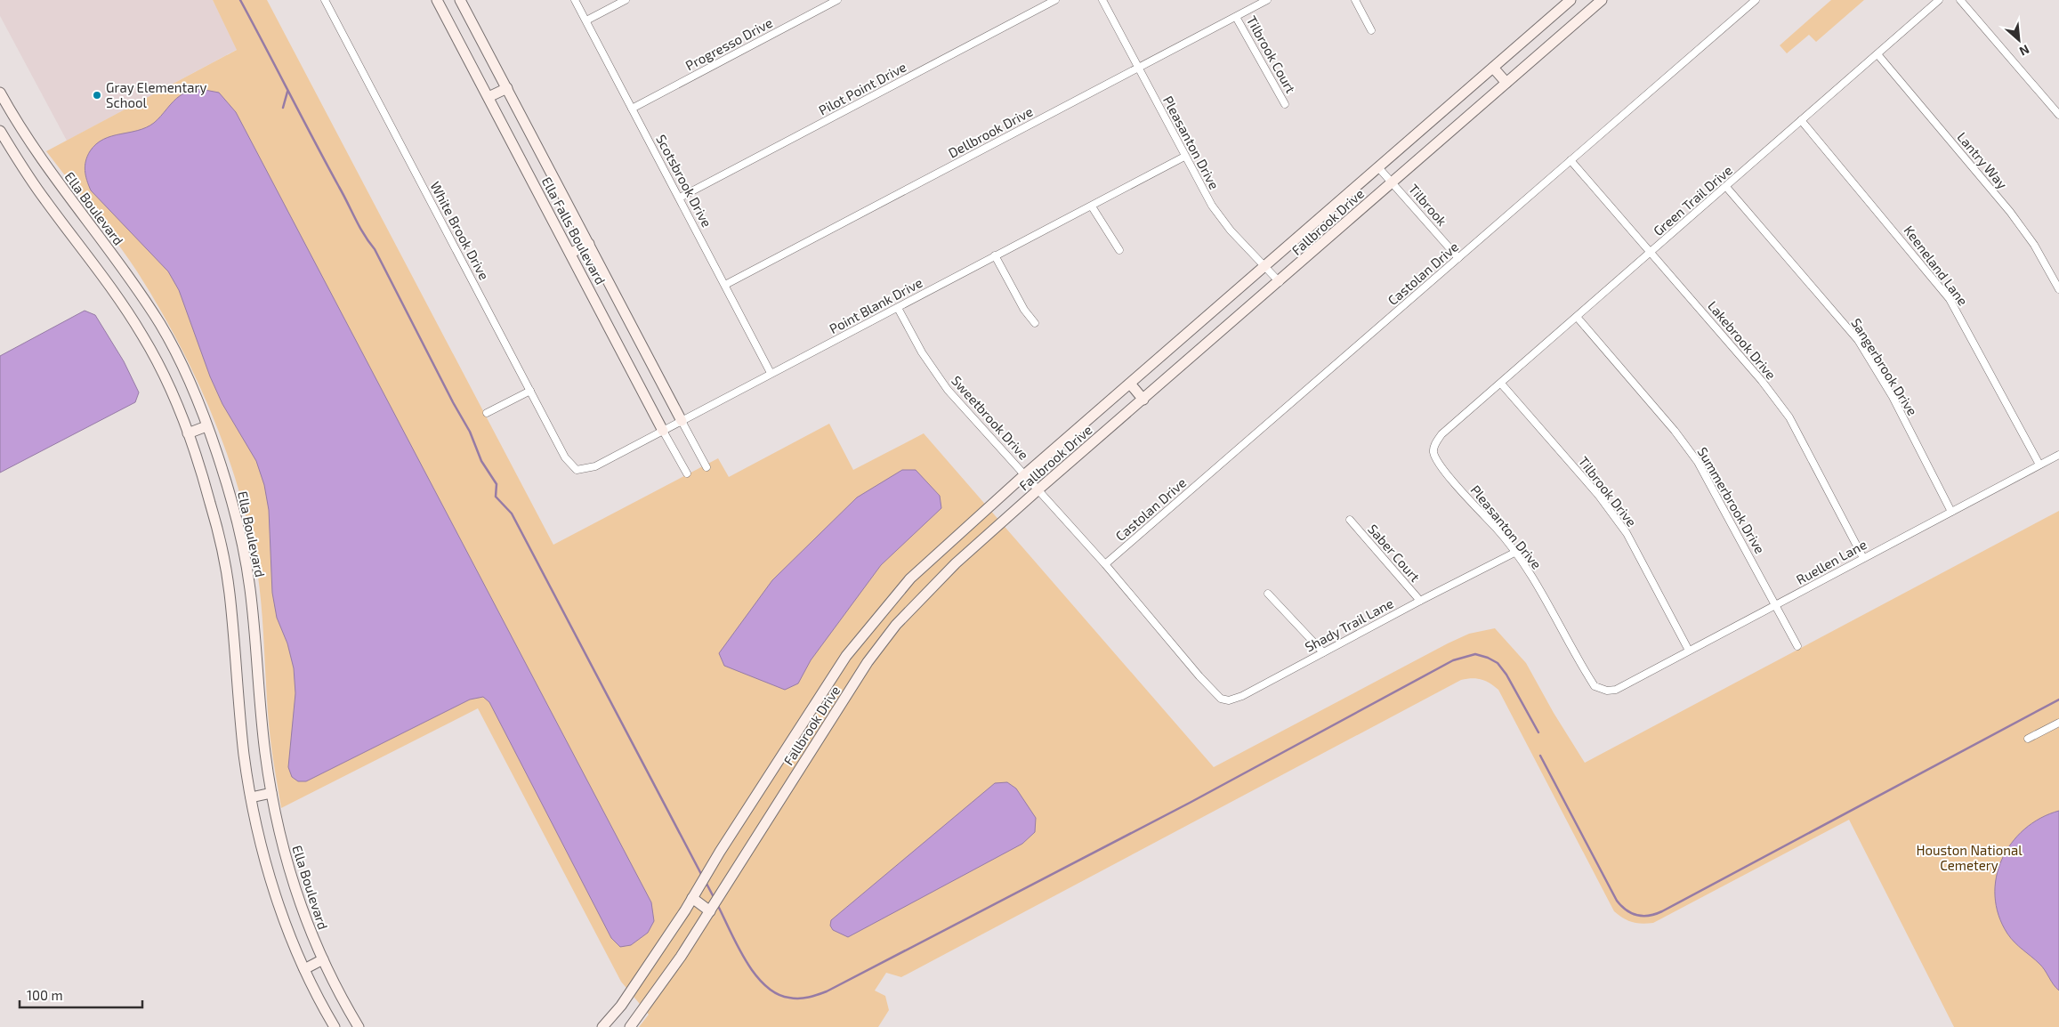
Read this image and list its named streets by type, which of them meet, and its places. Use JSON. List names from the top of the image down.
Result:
{
  "streets": {
    "main road": ["Ella Boulevard", "Fallbrook Drive", "Ella Falls Boulevard"],
    "street": [
      "Progresso Drive",
      "Tilbrook Court",
      "Pilot Point Drive",
      "Dellbrook Drive",
      "Pleasanton Drive",
      "Lantry Way",
      "Scotsbrook Drive",
      "Green Trail Drive",
      "Tilbrook",
      "White Brook Drive",
      "Keeneland Lane",
      "Castolan Drive",
      "Point Blank Drive",
      "Lakebrook Drive",
      "Sangerbrook Drive",
      "Sweetbrook Drive",
      "Tilbrook Drive",
      "Summerbrook Drive",
      "Saber Court",
      "Ruellen Lane",
      "Shady Trail Lane"
    ]
  },
  "crossings": [
    ["Progresso Drive", "Scotsbrook Drive"],
    ["Tilbrook Court", "Dellbrook Drive"],
    ["Pilot Point Drive", "Scotsbrook Drive"],
    ["Dellbrook Drive", "Pleasanton Drive"],
    ["Dellbrook Drive", "Scotsbrook Drive"],
    ["Pleasanton Drive", "Green Trail Drive"],
    ["Pleasanton Drive", "Fallbrook Drive"],
    ["Pleasanton Drive", "Point Blank Drive"],
    ["Pleasanton Drive", "Ruellen Lane"],
    ["Pleasanton Drive", "Shady Trail Lane"],
    ["Lantry Way", "Green Trail Drive"],
    ["Scotsbrook Drive", "Point Blank Drive"],
    ["Green Trail Drive", "Keeneland Lane"],
    ["Green Trail Drive", "Lakebrook Drive"],
    ["Green Trail Drive", "Sangerbrook Drive"],
    ["Green Trail Drive", "Tilbrook Drive"],
    ["Green Trail Drive", "Summerbrook Drive"],
    ["Tilbrook", "Fallbrook Drive"],
    ["Tilbrook", "Castolan Drive"],
    ["Fallbrook Drive", "Sweetbrook Drive"],
    ["White Brook Drive", "Point Blank Drive"],
    ["Ella Falls Boulevard", "Point Blank Drive"],
    ["Keeneland Lane", "Ruellen Lane"],
    ["Castolan Drive", "Lakebrook Drive"],
    ["Castolan Drive", "Sweetbrook Drive"],
    ["Point Blank Drive", "Sweetbrook Drive"],
    ["Lakebrook Drive", "Ruellen Lane"],
    ["Sangerbrook Drive", "Ruellen Lane"],
    ["Sweetbrook Drive", "Shady Trail Lane"],
    ["Tilbrook Drive", "Ruellen Lane"],
    ["Summerbrook Drive", "Ruellen Lane"],
    ["Saber Court", "Shady Trail Lane"]
  ],
  "parks": ["Houston National Cemetery"],
  "places": ["Gray Elementary School"],
  "scale_bar": "100 m",
  "north": "bottom right"
}
